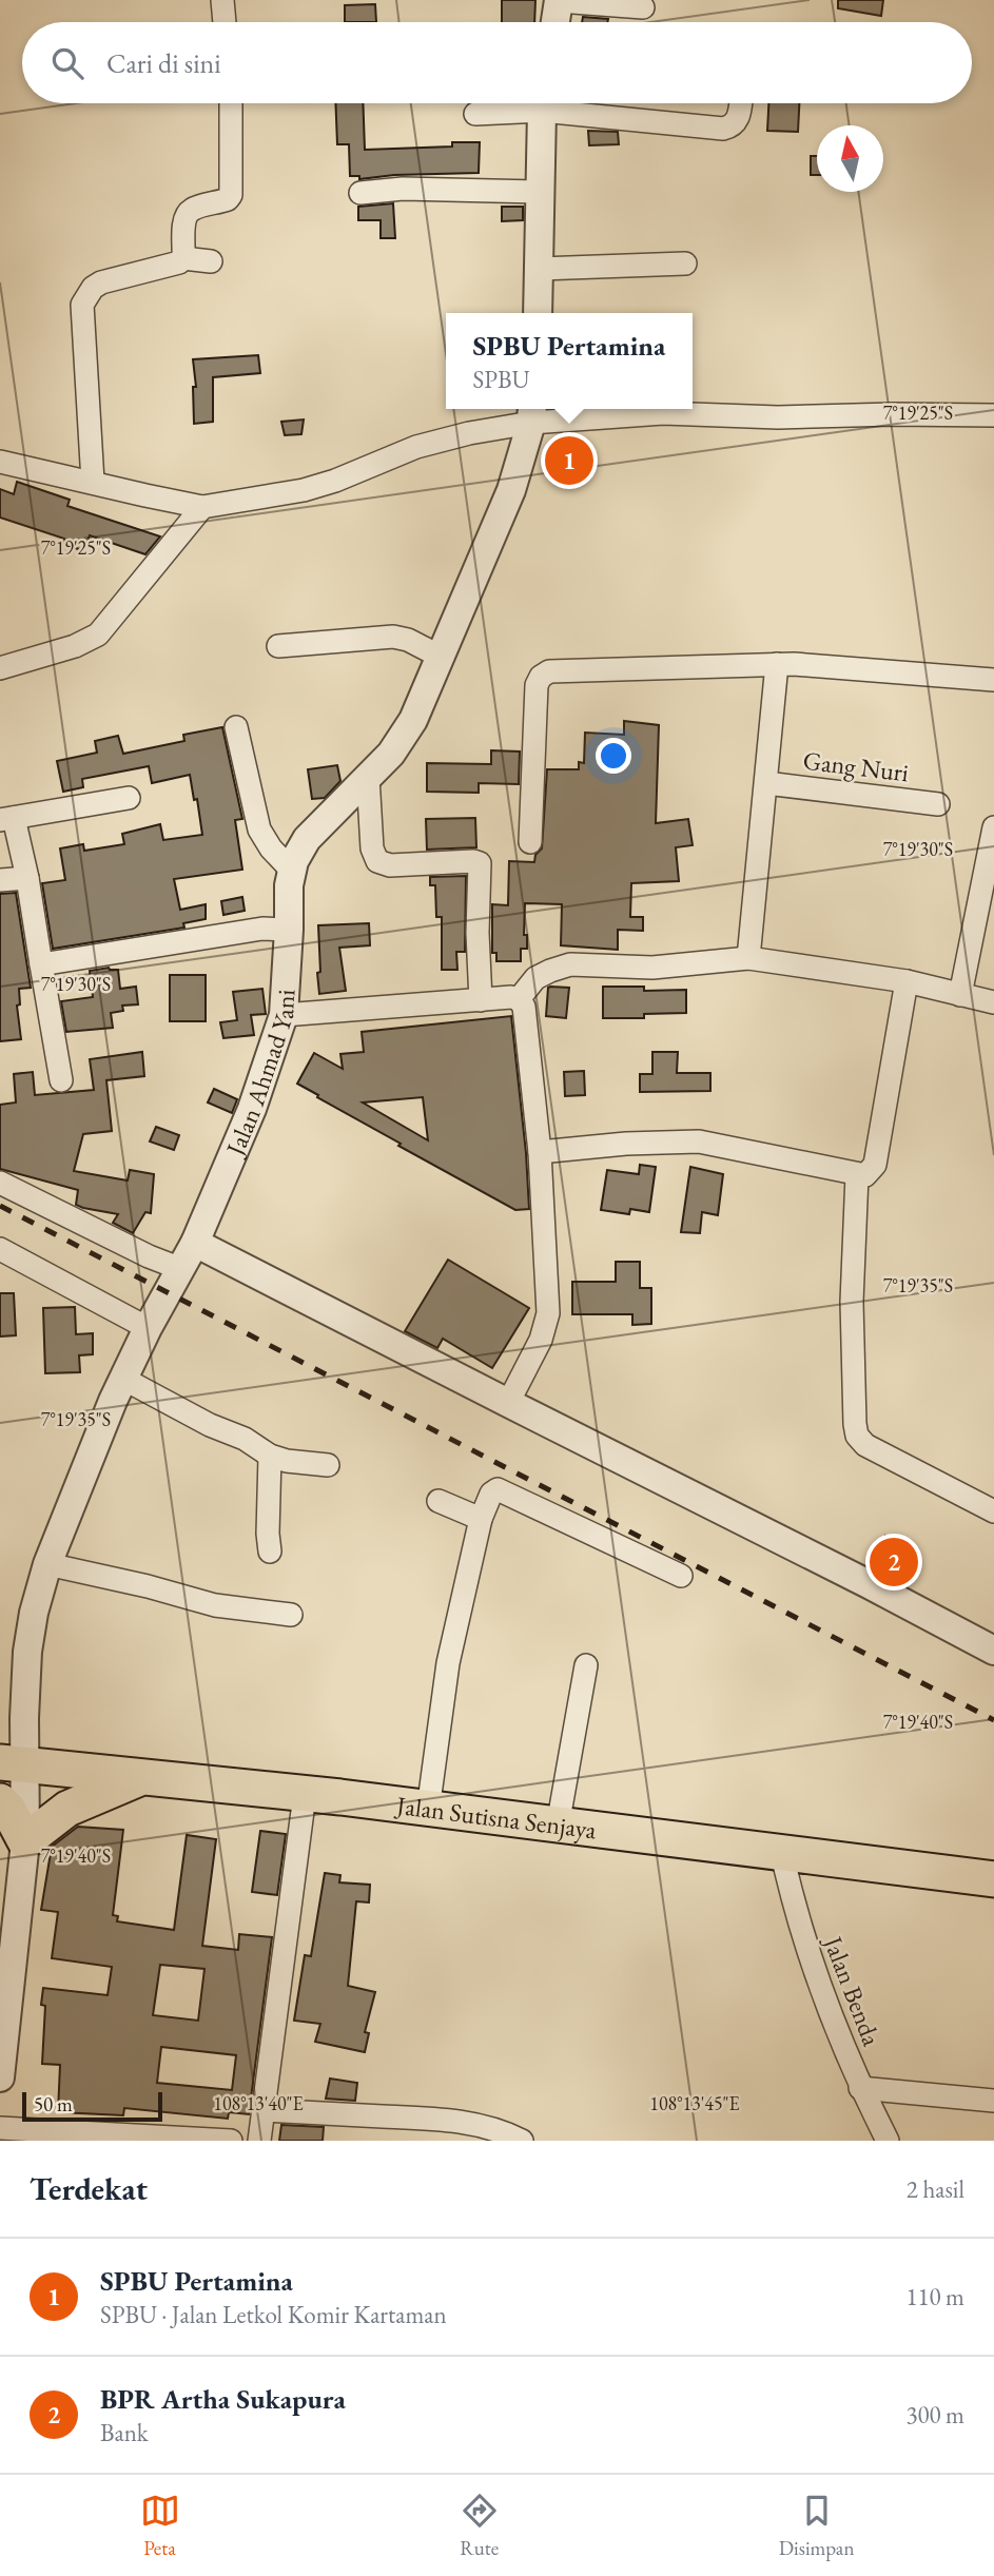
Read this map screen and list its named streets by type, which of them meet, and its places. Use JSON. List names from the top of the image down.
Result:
{
  "streets": {
    "main road": ["Jalan Sutisna Senjaya"],
    "street": ["Gang Nuri", "Jalan Ahmad Yani", "Jalan Benda"]
  },
  "crossings": [
    ["Jalan Ahmad Yani", "Jalan Sutisna Senjaya"],
    ["Jalan Sutisna Senjaya", "Jalan Benda"]
  ],
  "scale_bar": "50 m",
  "north": "top",
  "page": {
    "search": "Cari di sini",
    "popup": ["SPBU Pertamina", "SPBU"],
    "pins": ["1", "2"],
    "scale": "50 m",
    "heading": ["Terdekat", "2 hasil"],
    "list": [
      {
        "mark": "1",
        "name": "SPBU Pertamina",
        "note": "SPBU · Jalan Letkol Komir Kartaman",
        "value": "110 m"
      },
      {
        "mark": "2",
        "name": "BPR Artha Sukapura",
        "note": "Bank",
        "value": "300 m"
      }
    ],
    "nav": ["Peta", "Rute", "Disimpan"]
  },
  "coordinates": [
    "7°19'25\"S",
    "7°19'30\"S",
    "7°19'35\"S",
    "7°19'40\"S",
    "108°13'40\"E",
    "108°13'45\"E"
  ]
}
